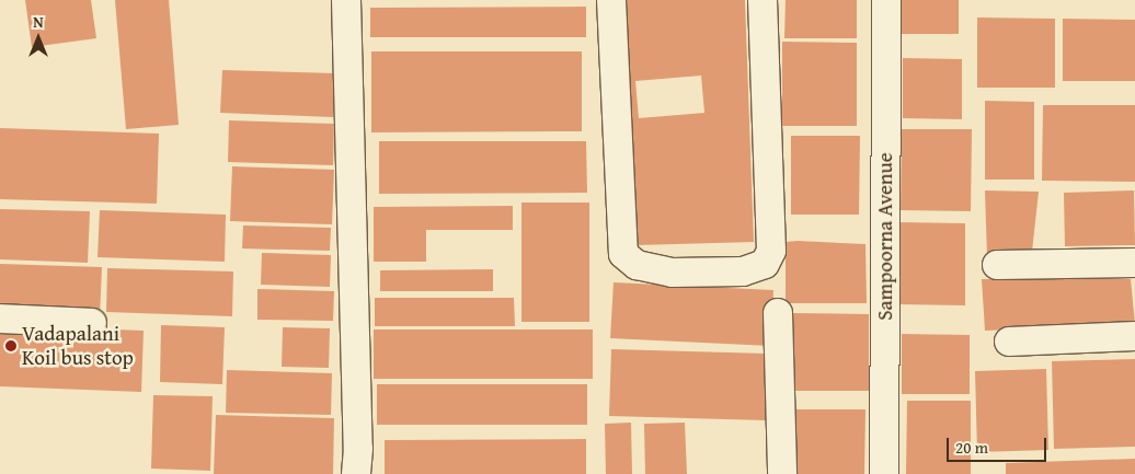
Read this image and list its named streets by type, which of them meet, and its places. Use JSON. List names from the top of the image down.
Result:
{
  "streets": {
    "street": ["Sampoorna Avenue"]
  },
  "places": ["Vadapalani Koil bus stop"],
  "scale_bar": "20 m",
  "north": "top"
}
